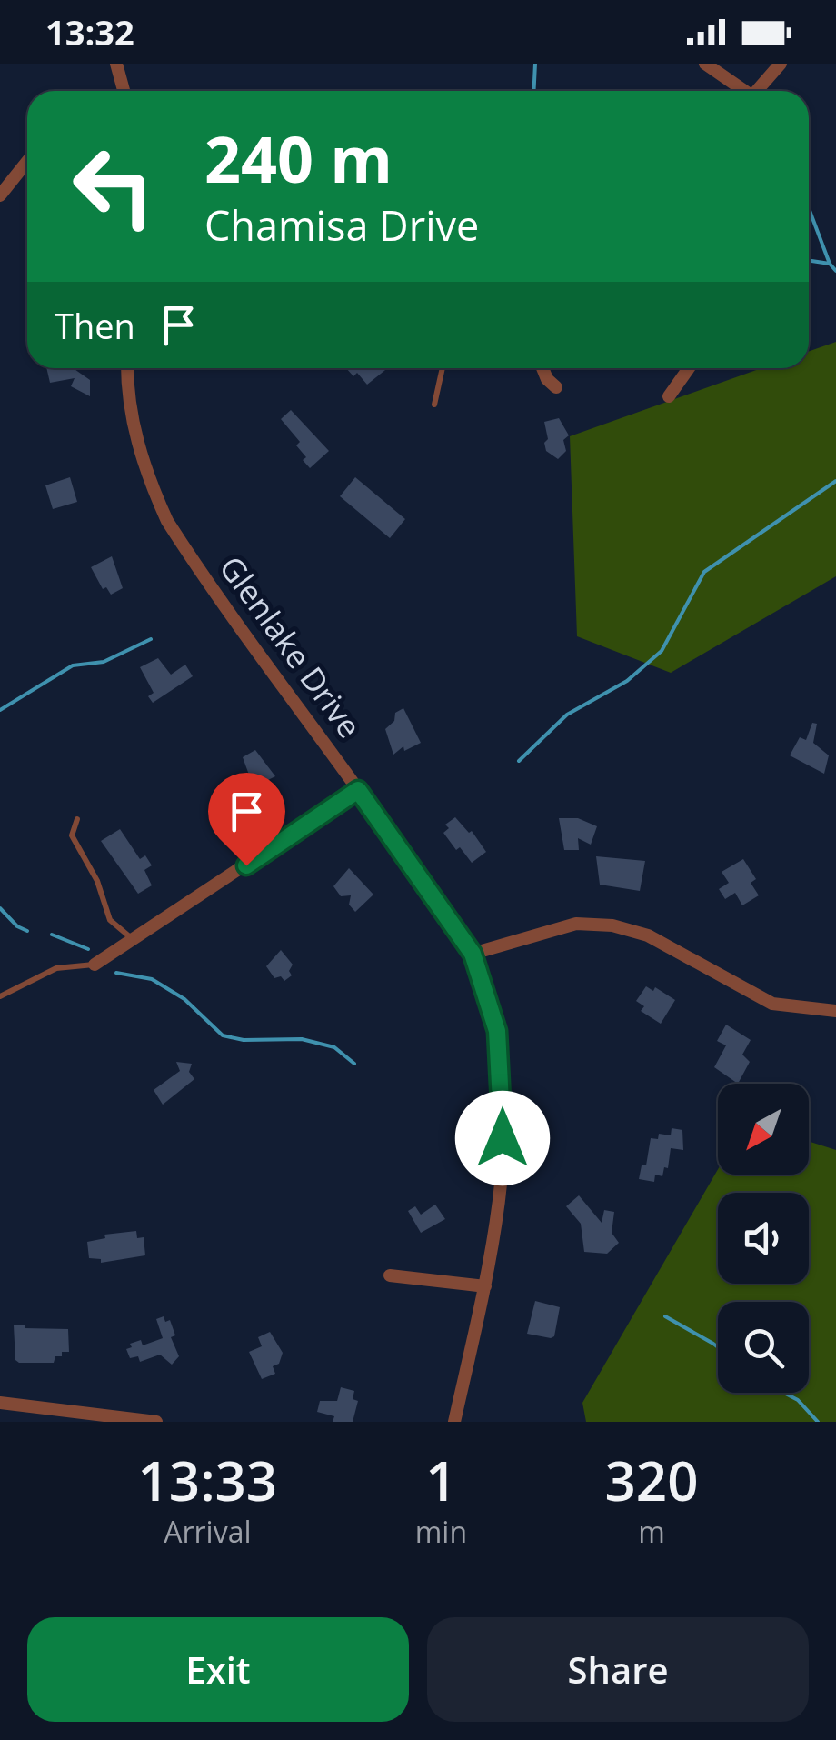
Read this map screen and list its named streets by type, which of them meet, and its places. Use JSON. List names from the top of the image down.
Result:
{
  "streets": {
    "street": ["Glenlake Drive"]
  },
  "north": "bottom left",
  "page": {
    "status": "13:32",
    "turn": ["240 m", "Chamisa Drive"],
    "then": "Then",
    "eta": [
      "13:33",
      "Arrival",
      "1",
      "min",
      "320",
      "m"
    ],
    "buttons": ["Exit", "Share"]
  }
}
